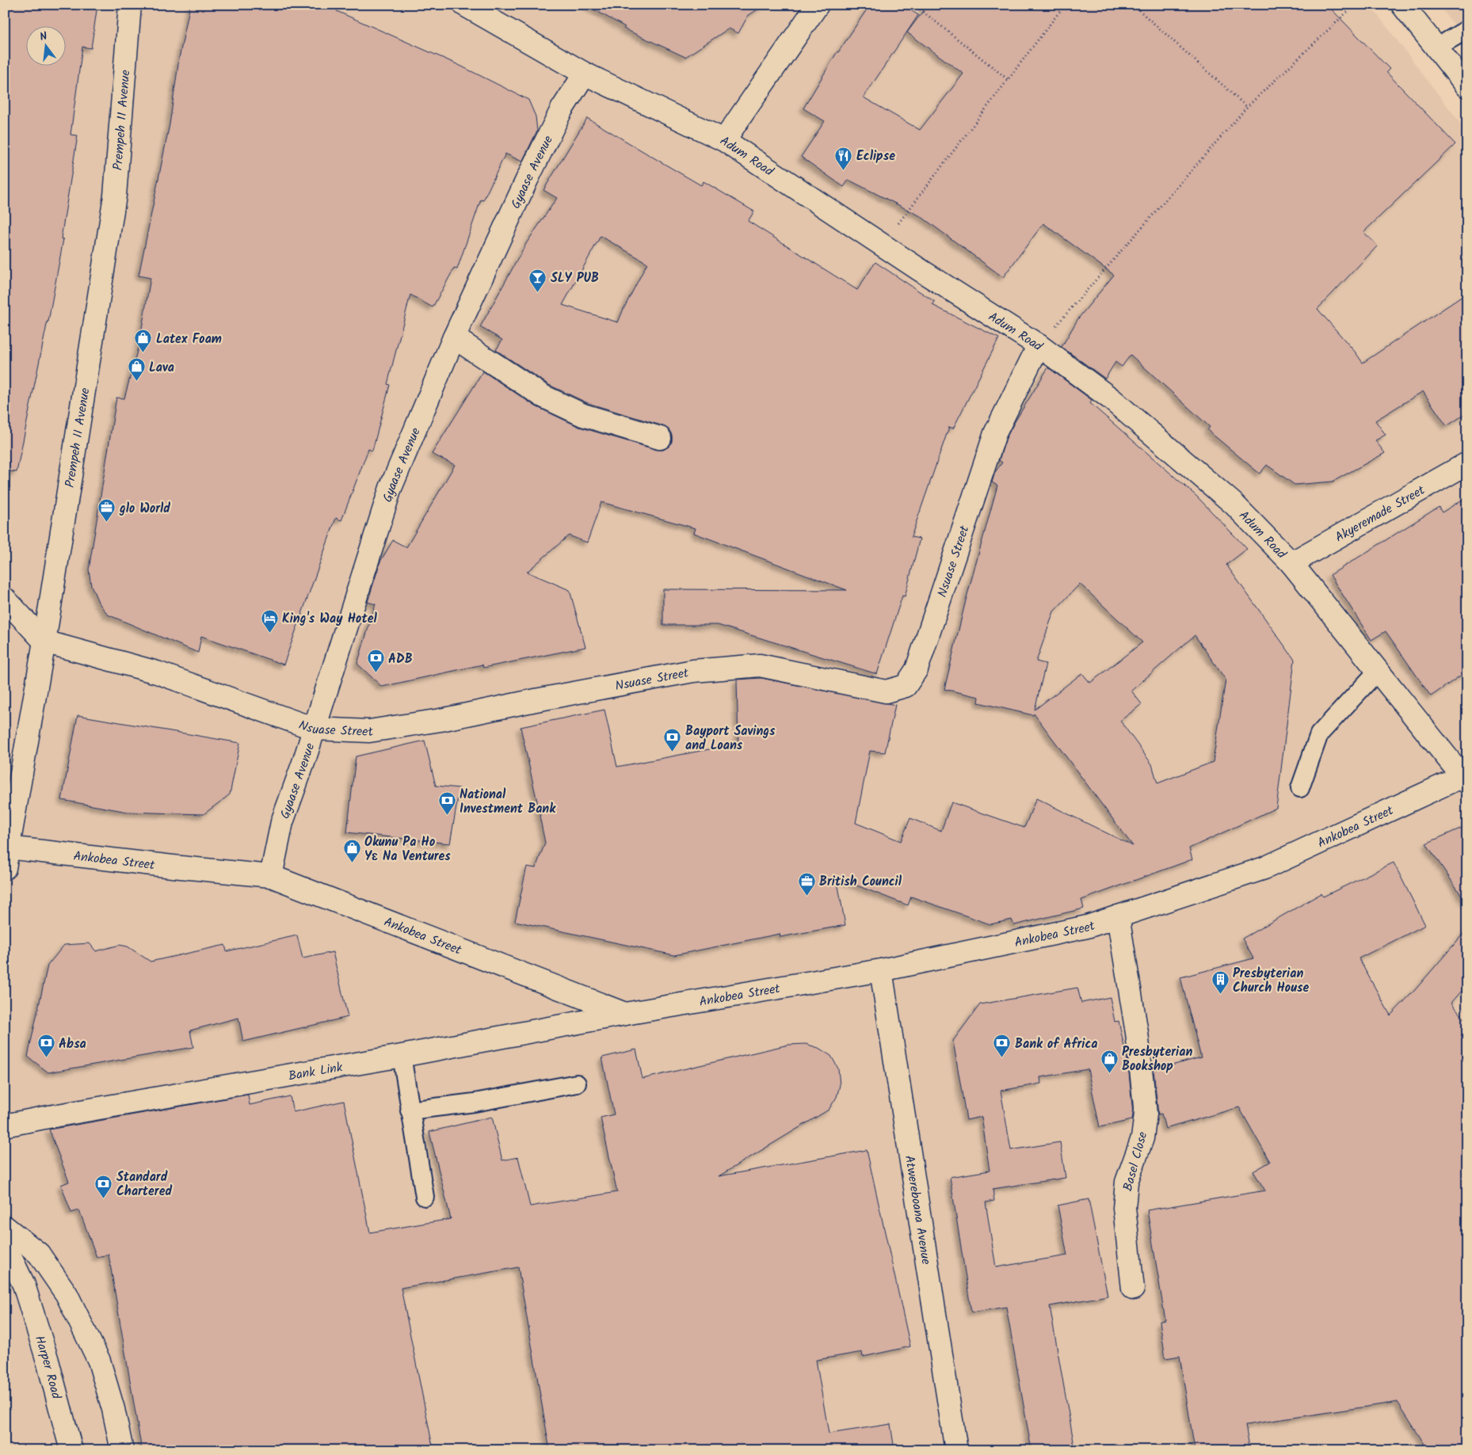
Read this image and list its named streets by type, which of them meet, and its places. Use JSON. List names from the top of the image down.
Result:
{
  "streets": {
    "street": [
      "Prempeh II Avenue",
      "Adum Road",
      "Gyaase Avenue",
      "Akyeremade Street",
      "Nsuase Street",
      "Ankobea Street",
      "Bank Link",
      "Basel Close",
      "Atwereboana Avenue",
      "Harper Road"
    ]
  },
  "crossings": [
    ["Prempeh II Avenue", "Nsuase Street"],
    ["Prempeh II Avenue", "Ankobea Street"],
    ["Adum Road", "Gyaase Avenue"],
    ["Adum Road", "Akyeremade Street"],
    ["Adum Road", "Nsuase Street"],
    ["Adum Road", "Ankobea Street"],
    ["Gyaase Avenue", "Nsuase Street"],
    ["Gyaase Avenue", "Ankobea Street"],
    ["Ankobea Street", "Bank Link"],
    ["Ankobea Street", "Basel Close"],
    ["Ankobea Street", "Atwereboana Avenue"]
  ],
  "places": {
    "restaurant": ["Eclipse"],
    "bar": ["SLY PUB"],
    "shop": [
      "Latex Foam",
      "Lava",
      "Okunu Pa Ho Yɛ Na Ventures",
      "Presbyterian Bookshop"
    ],
    "office": ["glo World", "British Council"],
    "hotel": ["King's Way Hotel"],
    "bank": [
      "ADB",
      "Bayport Savings and Loans",
      "National Investment Bank",
      "Absa",
      "Bank of Africa",
      "Standard Chartered"
    ],
    "building": ["Presbyterian Church House"]
  },
  "north": "top"
}
